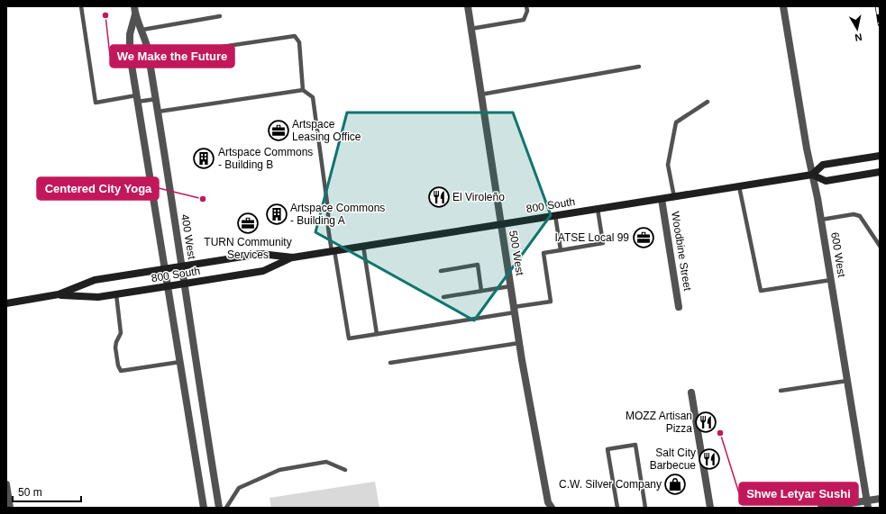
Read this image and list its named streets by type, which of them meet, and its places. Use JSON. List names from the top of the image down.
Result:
{
  "streets": {
    "street": [
      "800 South",
      "400 West",
      "Woodbine Street",
      "500 West",
      "600 West"
    ]
  },
  "crossings": [
    ["800 South", "400 West"],
    ["800 South", "Woodbine Street"],
    ["800 South", "500 West"],
    ["800 South", "600 West"]
  ],
  "places": {
    "other": ["We Make the Future", "Centered City Yoga", "Shwe Letyar Sushi"],
    "office": ["Artspace Leasing Office", "TURN Community Services", "IATSE Local 99"],
    "building": ["Artspace Commons - Building B", "Artspace Commons - Building A"],
    "restaurant": ["El Viroleño", "MOZZ Artisan Pizza", "Salt City Barbecue"],
    "shop": ["C.W. Silver Company"]
  },
  "scale_bar": "50 m",
  "north": "bottom"
}
